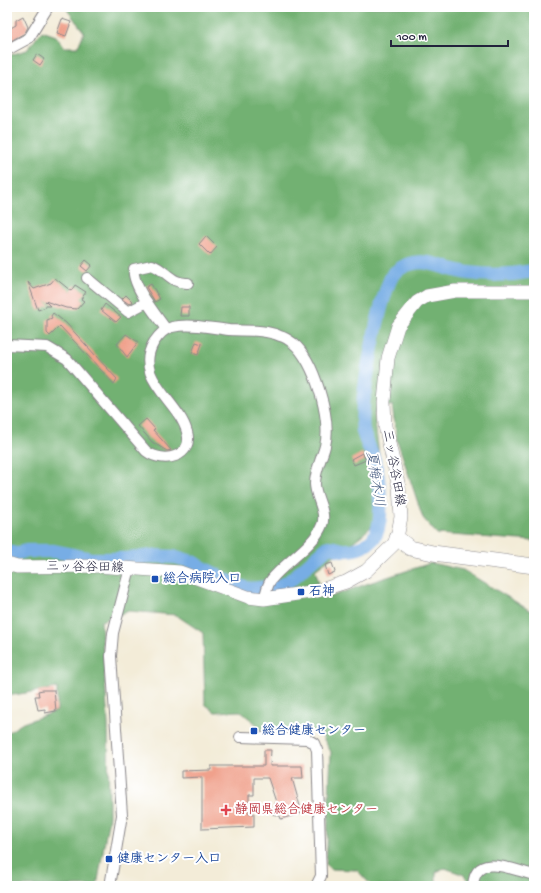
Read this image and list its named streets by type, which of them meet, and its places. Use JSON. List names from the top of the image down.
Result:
{
  "streets": {
    "main road": ["三ッ谷谷田線"]
  },
  "water": ["夏梅木川"],
  "places": {
    "transit": [
      "総合病院入口",
      "石神",
      "総合健康センター",
      "健康センター入口"
    ],
    "health": ["静岡県総合健康センター"]
  },
  "scale_bar": "100 m"
}
